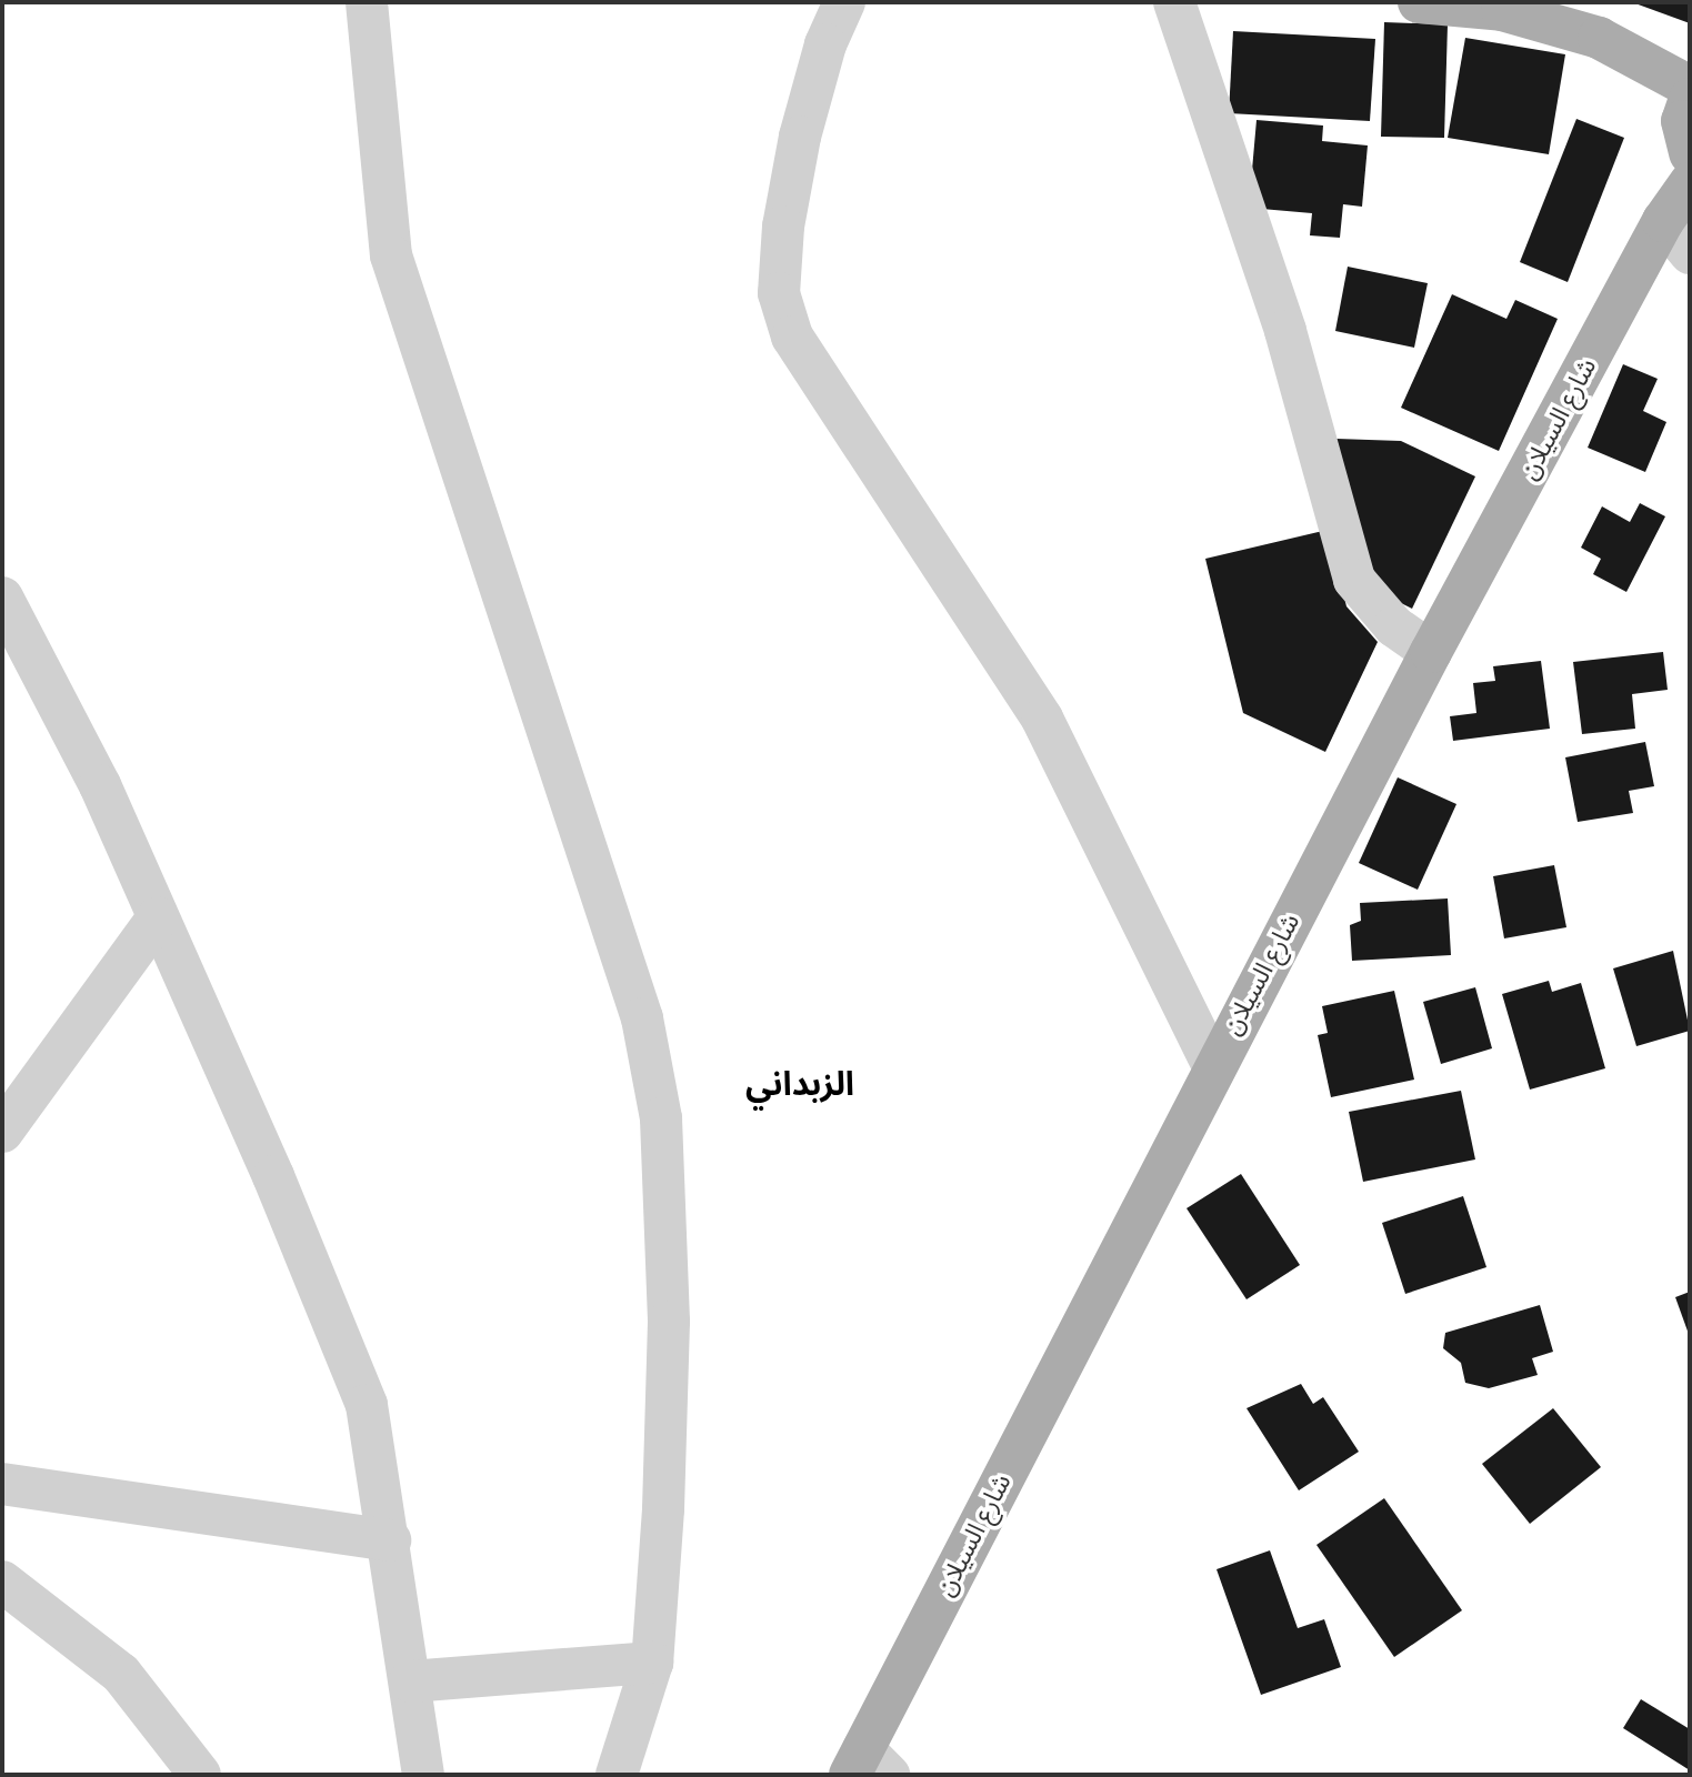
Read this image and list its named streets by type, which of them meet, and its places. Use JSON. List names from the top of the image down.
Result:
{
  "streets": {
    "main road": ["شارع السيلان"]
  },
  "districts": ["الزبداني"]
}
